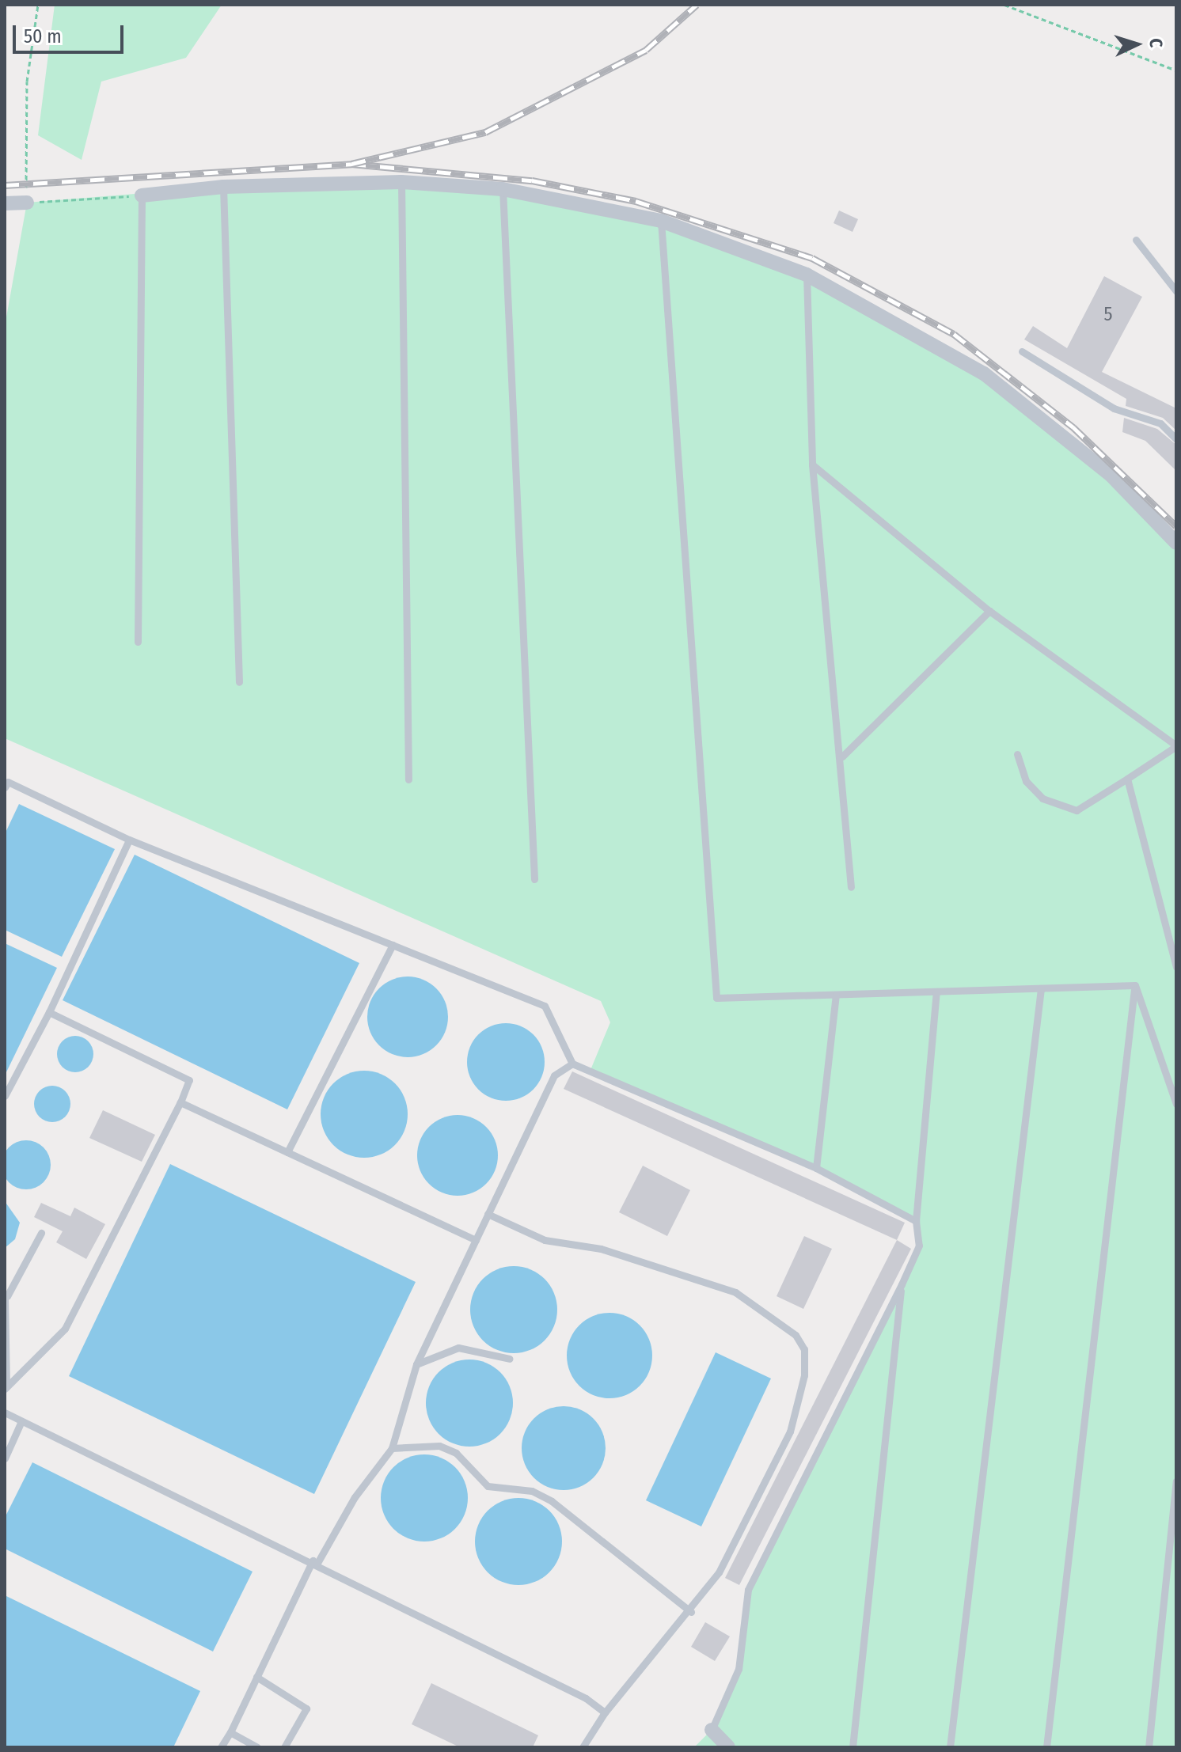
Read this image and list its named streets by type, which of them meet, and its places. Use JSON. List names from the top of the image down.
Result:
{
  "house_numbers": ["5"],
  "scale_bar": "50 m",
  "north": "right"
}
